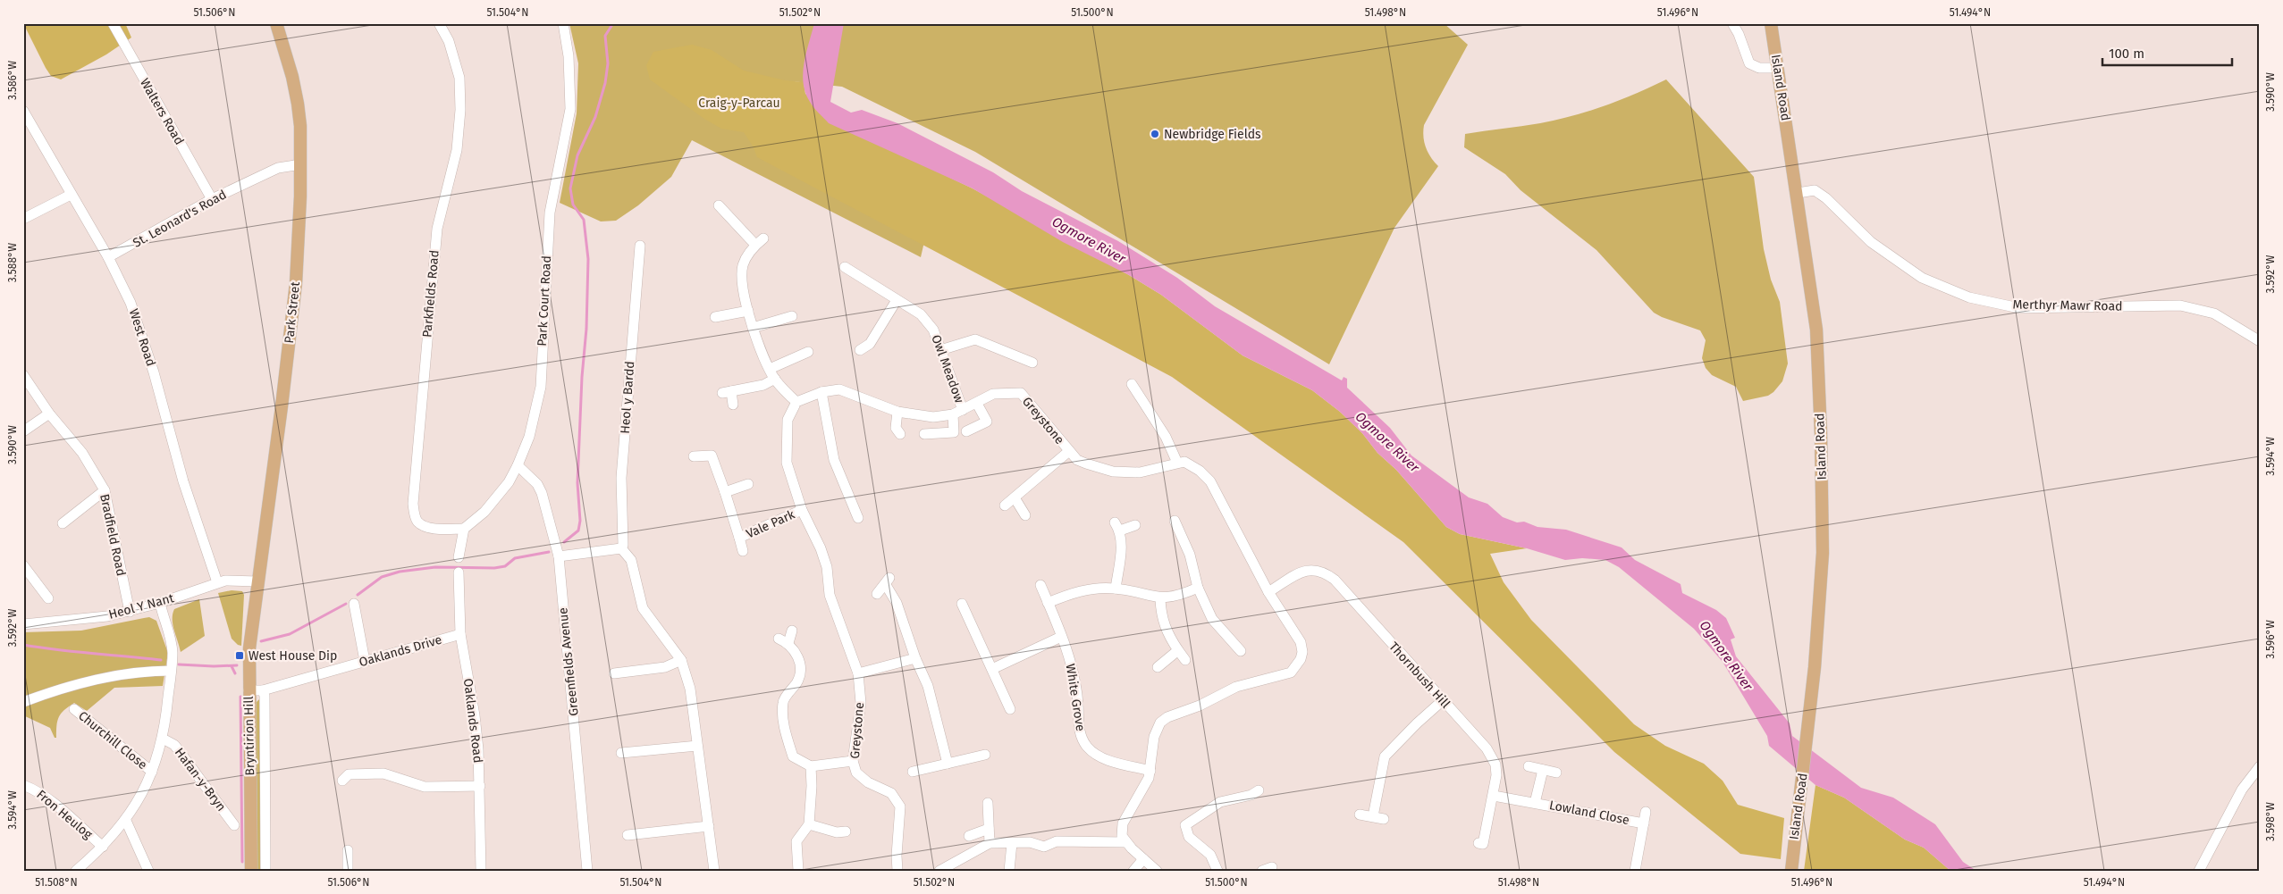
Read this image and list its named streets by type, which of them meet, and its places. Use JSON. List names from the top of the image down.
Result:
{
  "streets": {
    "main road": ["Island Road", "Park Street", "Bryntirion Hill"],
    "street": [
      "Walters Road",
      "St. Leonard's Road",
      "Parkfields Road",
      "Park Court Road",
      "Merthyr Mawr Road",
      "West Road",
      "Owl Meadow",
      "Heol y Bardd",
      "Greystone",
      "Vale Park",
      "Bradfield Road",
      "Heol Y Nant",
      "Oaklands Drive",
      "Greenfields Avenue",
      "Thornbush Hill",
      "White Grove",
      "Oaklands Road",
      "Churchill Close",
      "Hafan-y-Bryn",
      "Lowland Close",
      "Fron Heulog"
    ]
  },
  "crossings": [
    ["Island Road", "Merthyr Mawr Road"],
    ["Walters Road", "St. Leonard's Road"],
    ["St. Leonard's Road", "Park Street"],
    ["St. Leonard's Road", "West Road"],
    ["Parkfields Road", "Park Court Road"],
    ["Park Court Road", "Greenfields Avenue"],
    ["Park Street", "Heol Y Nant"],
    ["Park Street", "Bryntirion Hill"],
    ["West Road", "Heol Y Nant"],
    ["Owl Meadow", "Greystone"],
    ["Greystone", "Vale Park"],
    ["Bradfield Road", "Heol Y Nant"],
    ["Oaklands Drive", "Oaklands Road"],
    ["Oaklands Drive", "Bryntirion Hill"],
    ["Thornbush Hill", "Lowland Close"]
  ],
  "water": ["Ogmore River"],
  "parks": ["Craig-y-Parcau"],
  "places": {
    "other": ["Newbridge Fields"],
    "transit": ["West House Dip"]
  },
  "scale_bar": "100 m",
  "coordinates": [
    "51.506°N",
    "51.504°N",
    "51.502°N",
    "51.500°N",
    "51.498°N",
    "51.496°N",
    "51.494°N",
    "3.586°W",
    "3.590°W",
    "3.588°W",
    "3.592°W",
    "3.594°W",
    "3.596°W",
    "3.598°W",
    "51.508°N"
  ]
}
